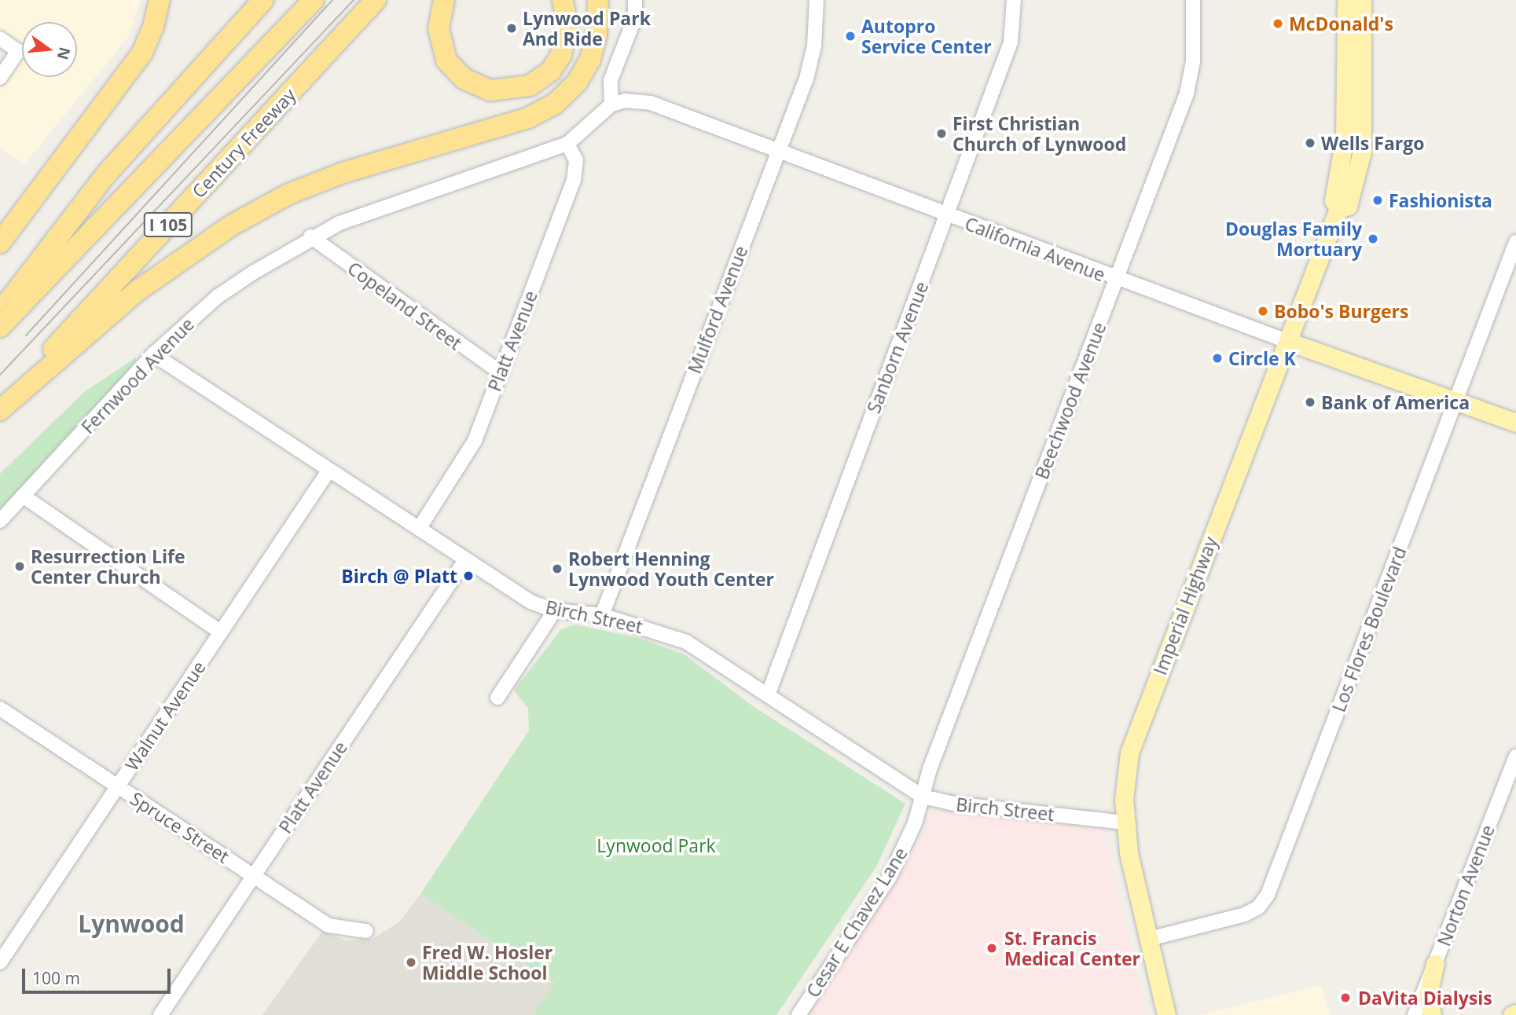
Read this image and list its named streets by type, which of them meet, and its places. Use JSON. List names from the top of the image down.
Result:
{
  "streets": {
    "highway": ["Century Freeway", "I 105"],
    "main road": ["California Avenue", "Imperial Highway"],
    "street": [
      "Copeland Street",
      "Mulford Avenue",
      "Platt Avenue",
      "Sanborn Avenue",
      "Fernwood Avenue",
      "Beechwood Avenue",
      "Birch Street",
      "Los Flores Boulevard",
      "Walnut Avenue",
      "Spruce Street",
      "Norton Avenue",
      "Cesar E Chavez Lane"
    ]
  },
  "crossings": [
    ["California Avenue", "Mulford Avenue"],
    ["California Avenue", "Sanborn Avenue"],
    ["California Avenue", "Beechwood Avenue"],
    ["California Avenue", "Imperial Highway"],
    ["California Avenue", "Los Flores Boulevard"],
    ["Copeland Street", "Platt Avenue"],
    ["Copeland Street", "Fernwood Avenue"],
    ["Mulford Avenue", "Birch Street"],
    ["Platt Avenue", "Fernwood Avenue"],
    ["Platt Avenue", "Birch Street"],
    ["Platt Avenue", "Spruce Street"],
    ["Sanborn Avenue", "Birch Street"],
    ["Fernwood Avenue", "Birch Street"],
    ["Beechwood Avenue", "Birch Street"],
    ["Beechwood Avenue", "Cesar E Chavez Lane"],
    ["Imperial Highway", "Birch Street"],
    ["Imperial Highway", "Los Flores Boulevard"],
    ["Birch Street", "Walnut Avenue"],
    ["Birch Street", "Cesar E Chavez Lane"],
    ["Walnut Avenue", "Spruce Street"]
  ],
  "districts": ["Lynwood"],
  "parks": ["Lynwood Park"],
  "places": [
    "McDonald's",
    "Lynwood Park And Ride",
    "Autopro Service Center",
    "First Christian Church of Lynwood",
    "Wells Fargo",
    "Fashionista",
    "Douglas Family Mortuary",
    "Bobo's Burgers",
    "Circle K",
    "Bank of America",
    "Resurrection Life Center Church",
    "Robert Henning Lynwood Youth Center",
    "Birch @ Platt",
    "St. Francis Medical Center",
    "Fred W. Hosler Middle School",
    "DaVita Dialysis"
  ],
  "scale_bar": "100 m",
  "north": "right"
}
